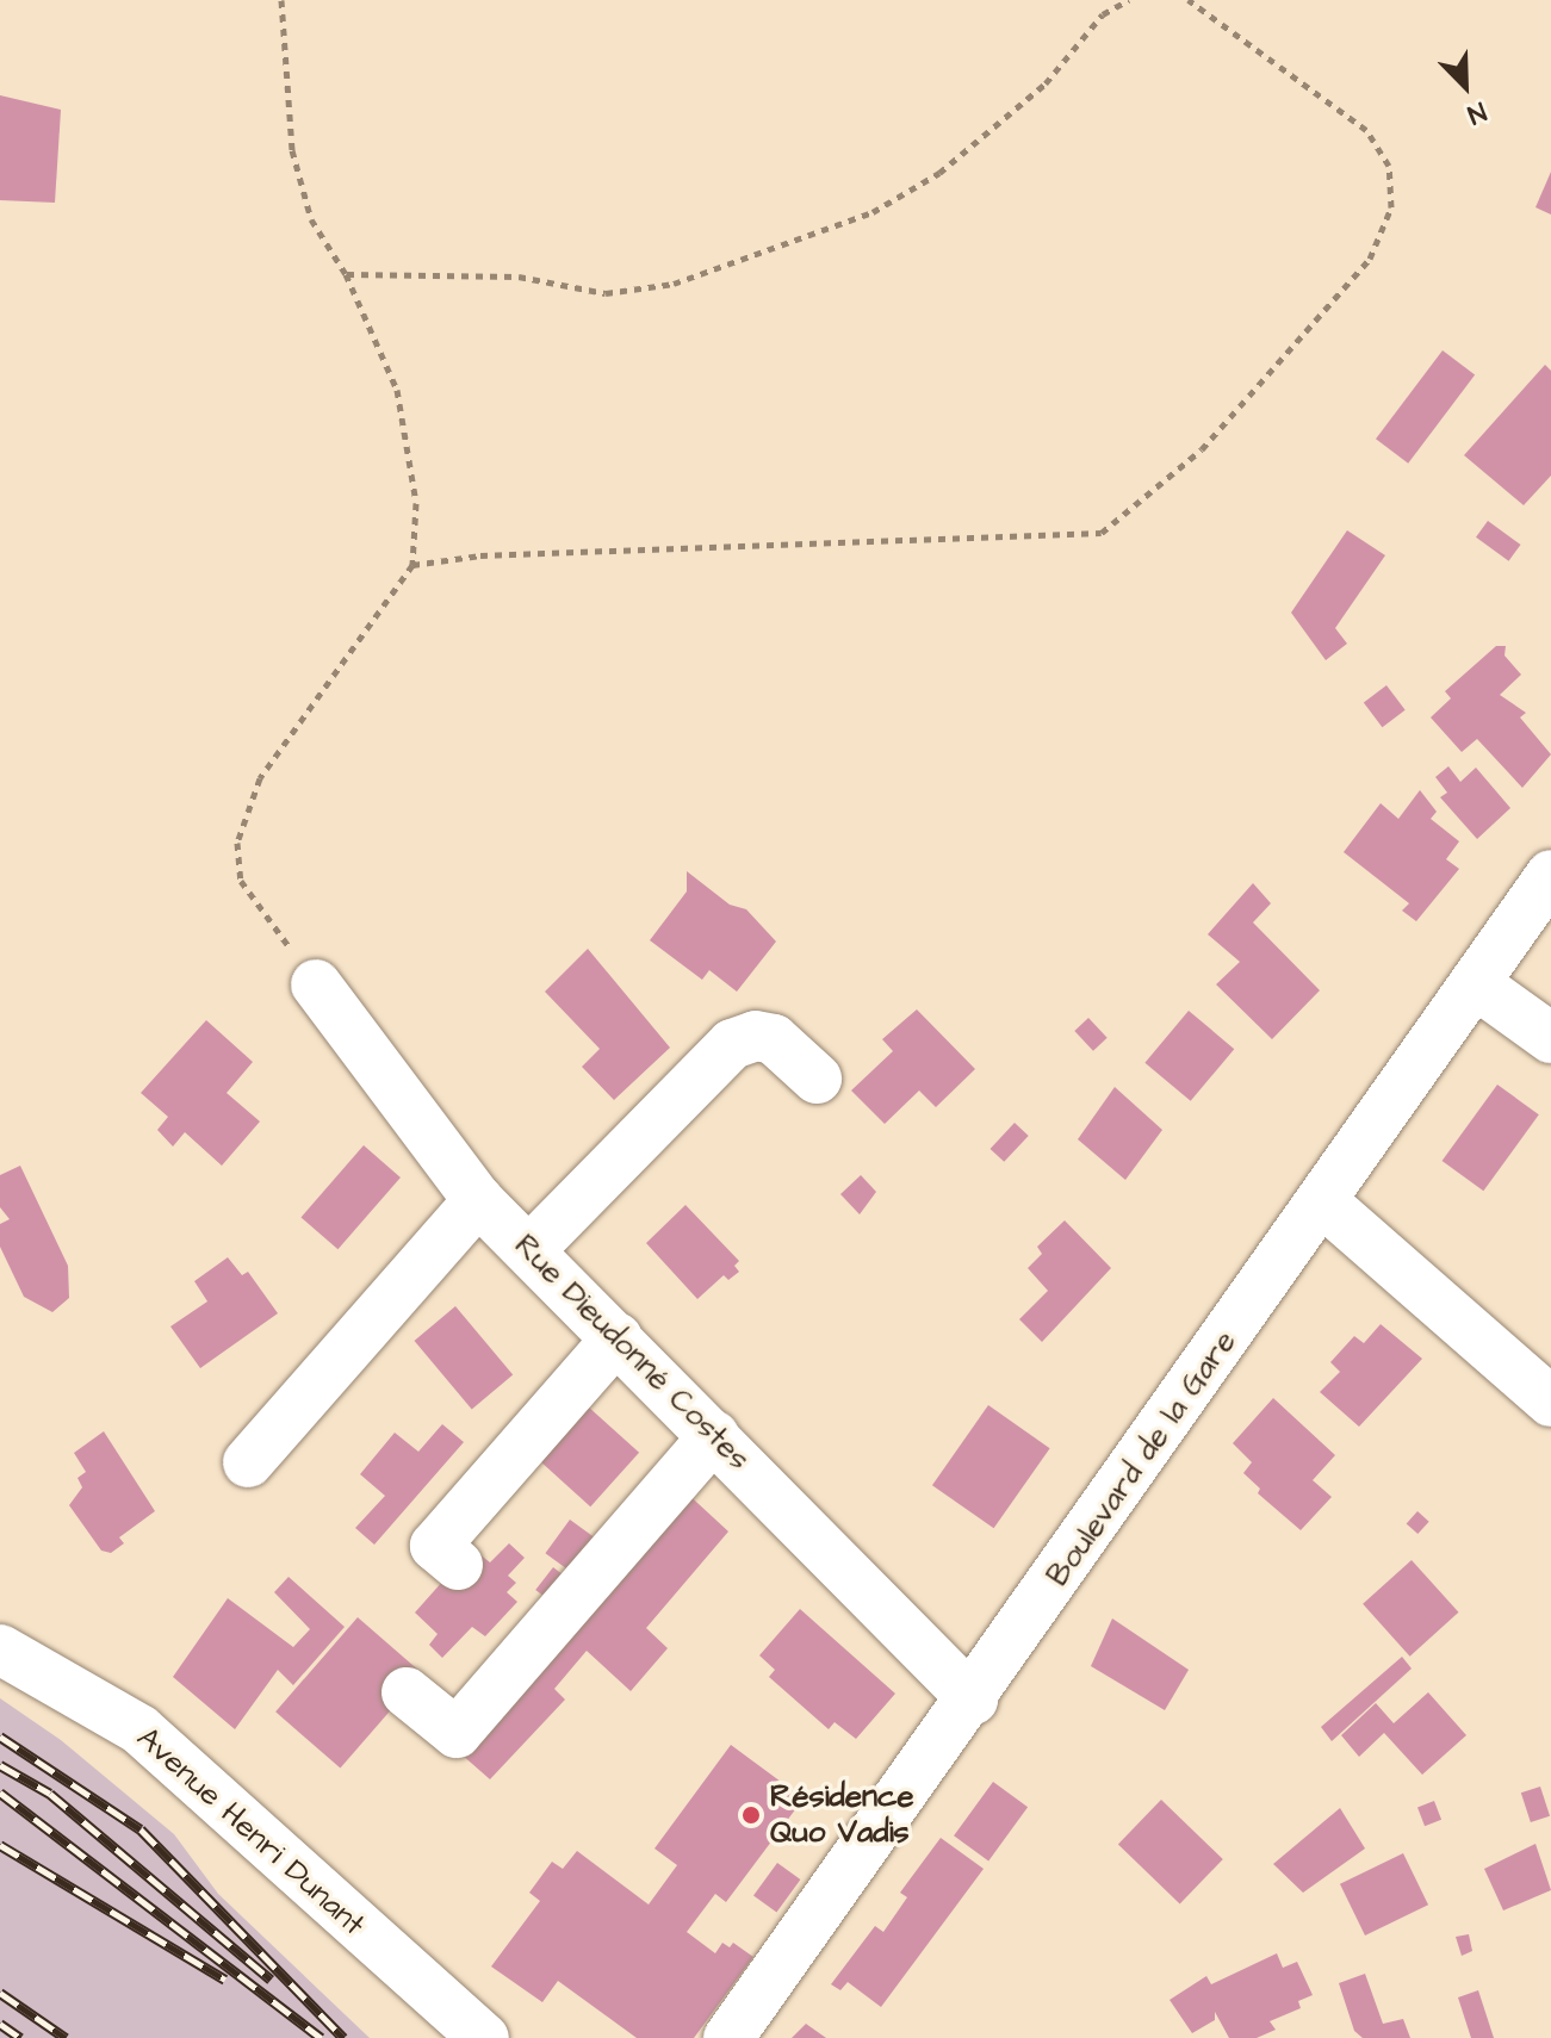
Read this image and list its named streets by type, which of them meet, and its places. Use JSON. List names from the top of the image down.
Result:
{
  "streets": {
    "street": ["Rue Dieudonné Costes", "Boulevard de la Gare", "Avenue Henri Dunant"]
  },
  "crossings": [
    ["Rue Dieudonné Costes", "Boulevard de la Gare"]
  ],
  "places": ["Résidence Quo Vadis"],
  "north": "bottom right"
}
